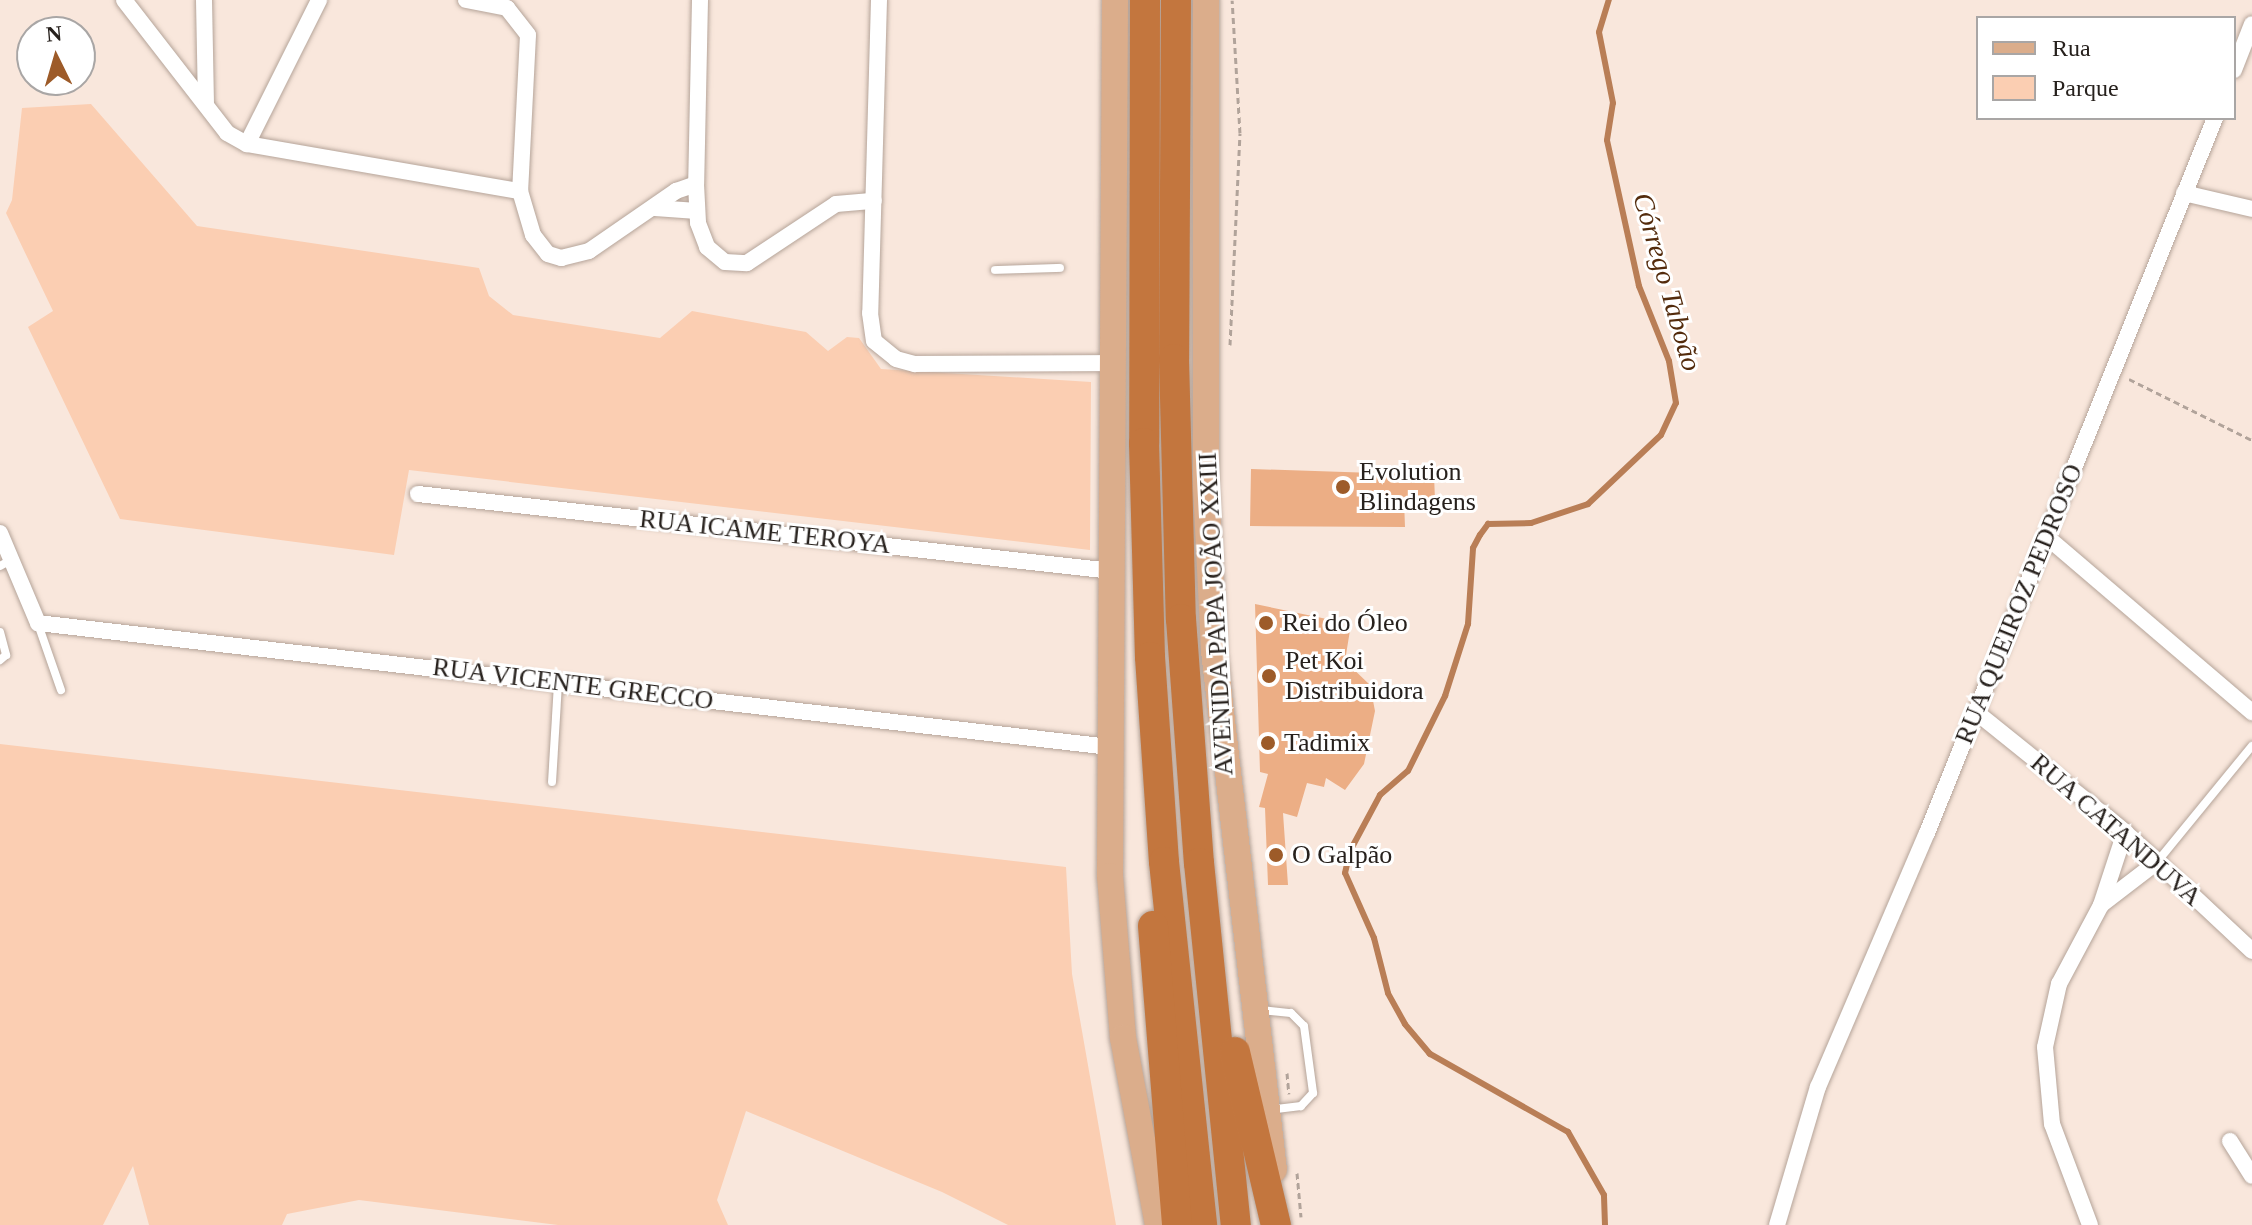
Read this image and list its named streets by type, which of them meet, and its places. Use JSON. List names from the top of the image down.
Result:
{
  "streets": {
    "highway": ["AVENIDA PAPA JOÃO XXIII"],
    "street": [
      "RUA ICAME TEROYA",
      "RUA QUEIROZ PEDROSO",
      "RUA VICENTE GRECCO",
      "RUA CATANDUVA"
    ]
  },
  "crossings": [
    ["RUA QUEIROZ PEDROSO", "RUA CATANDUVA"]
  ],
  "water": ["Córrego Taboão"],
  "places": [
    "Evolution Blindagens",
    "Rei do Óleo",
    "Pet Koi Distribuidora",
    "Tadimix",
    "O Galpão"
  ],
  "legend": ["Rua", "Parque"],
  "north": "top"
}
